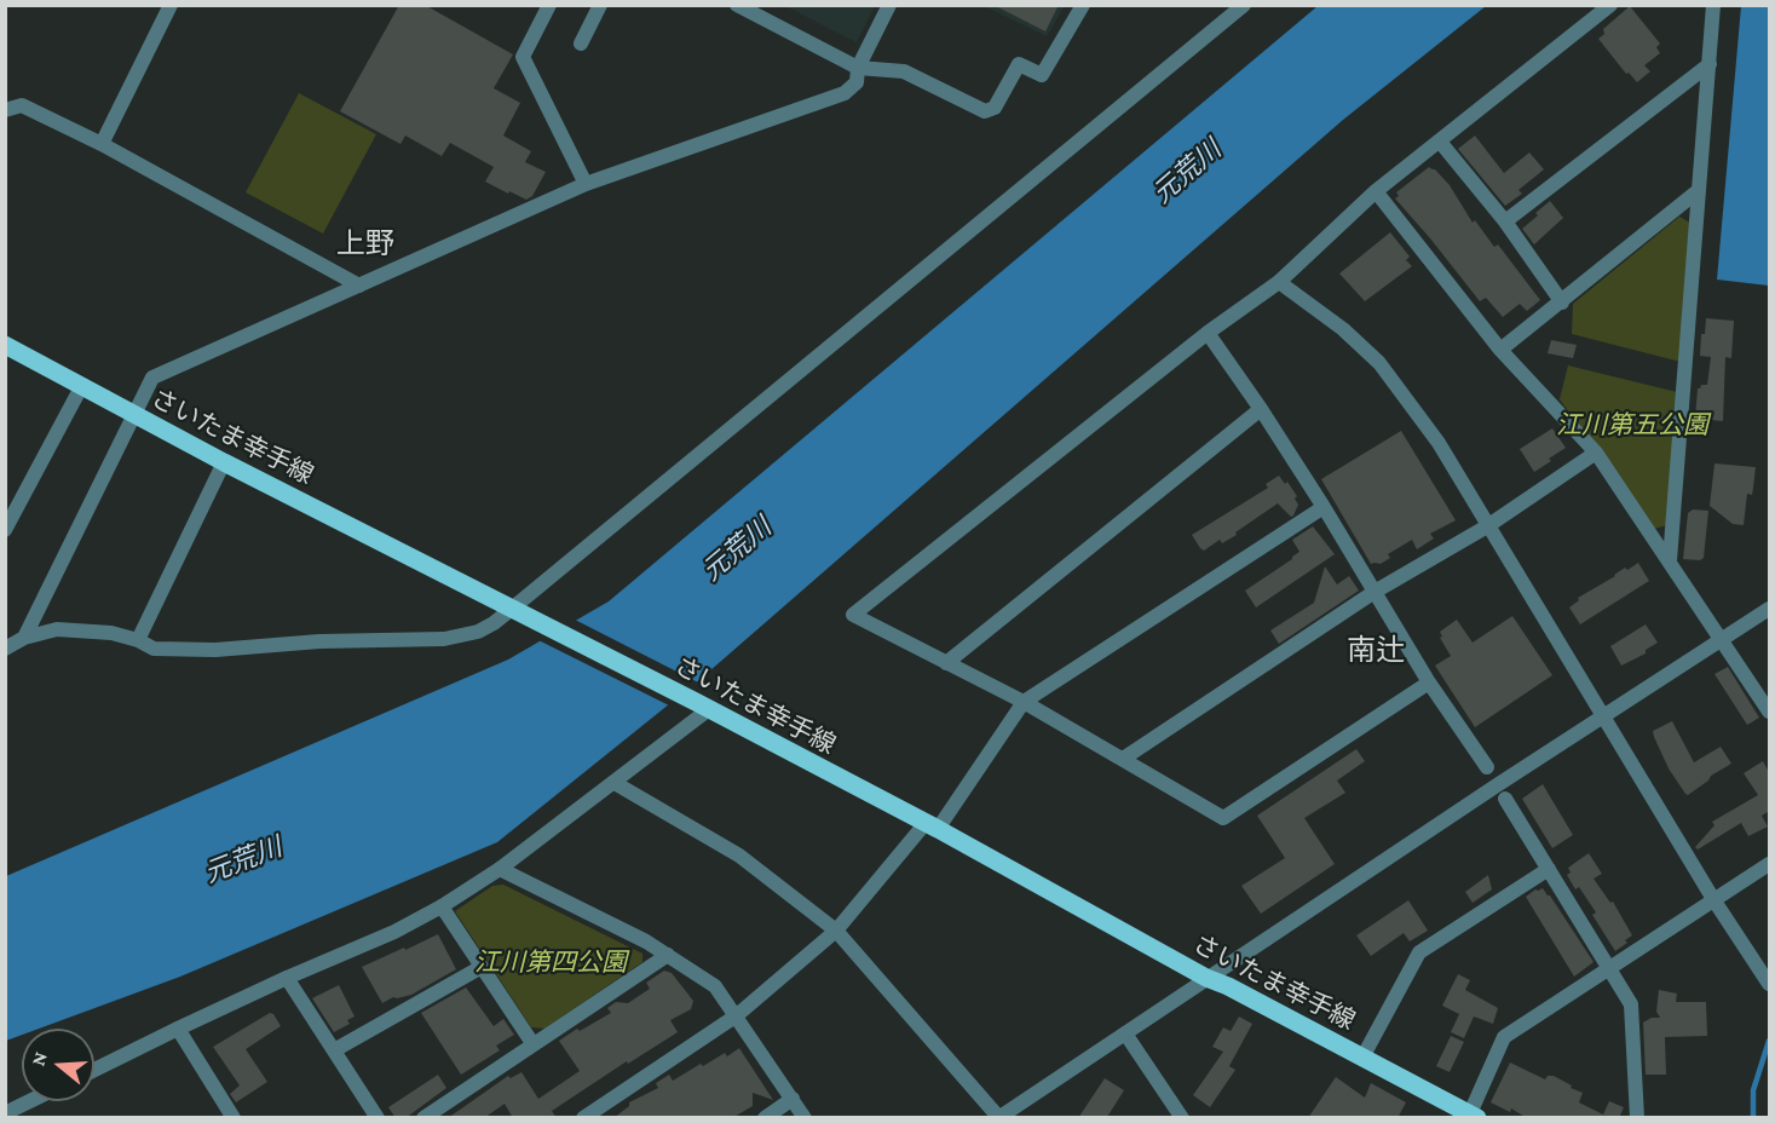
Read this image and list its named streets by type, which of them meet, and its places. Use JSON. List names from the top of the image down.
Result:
{
  "streets": {
    "main road": ["さいたま幸手線"]
  },
  "districts": ["上野", "南辻"],
  "water": ["元荒川"],
  "parks": ["江川第五公園", "江川第四公園"],
  "north": "left"
}
